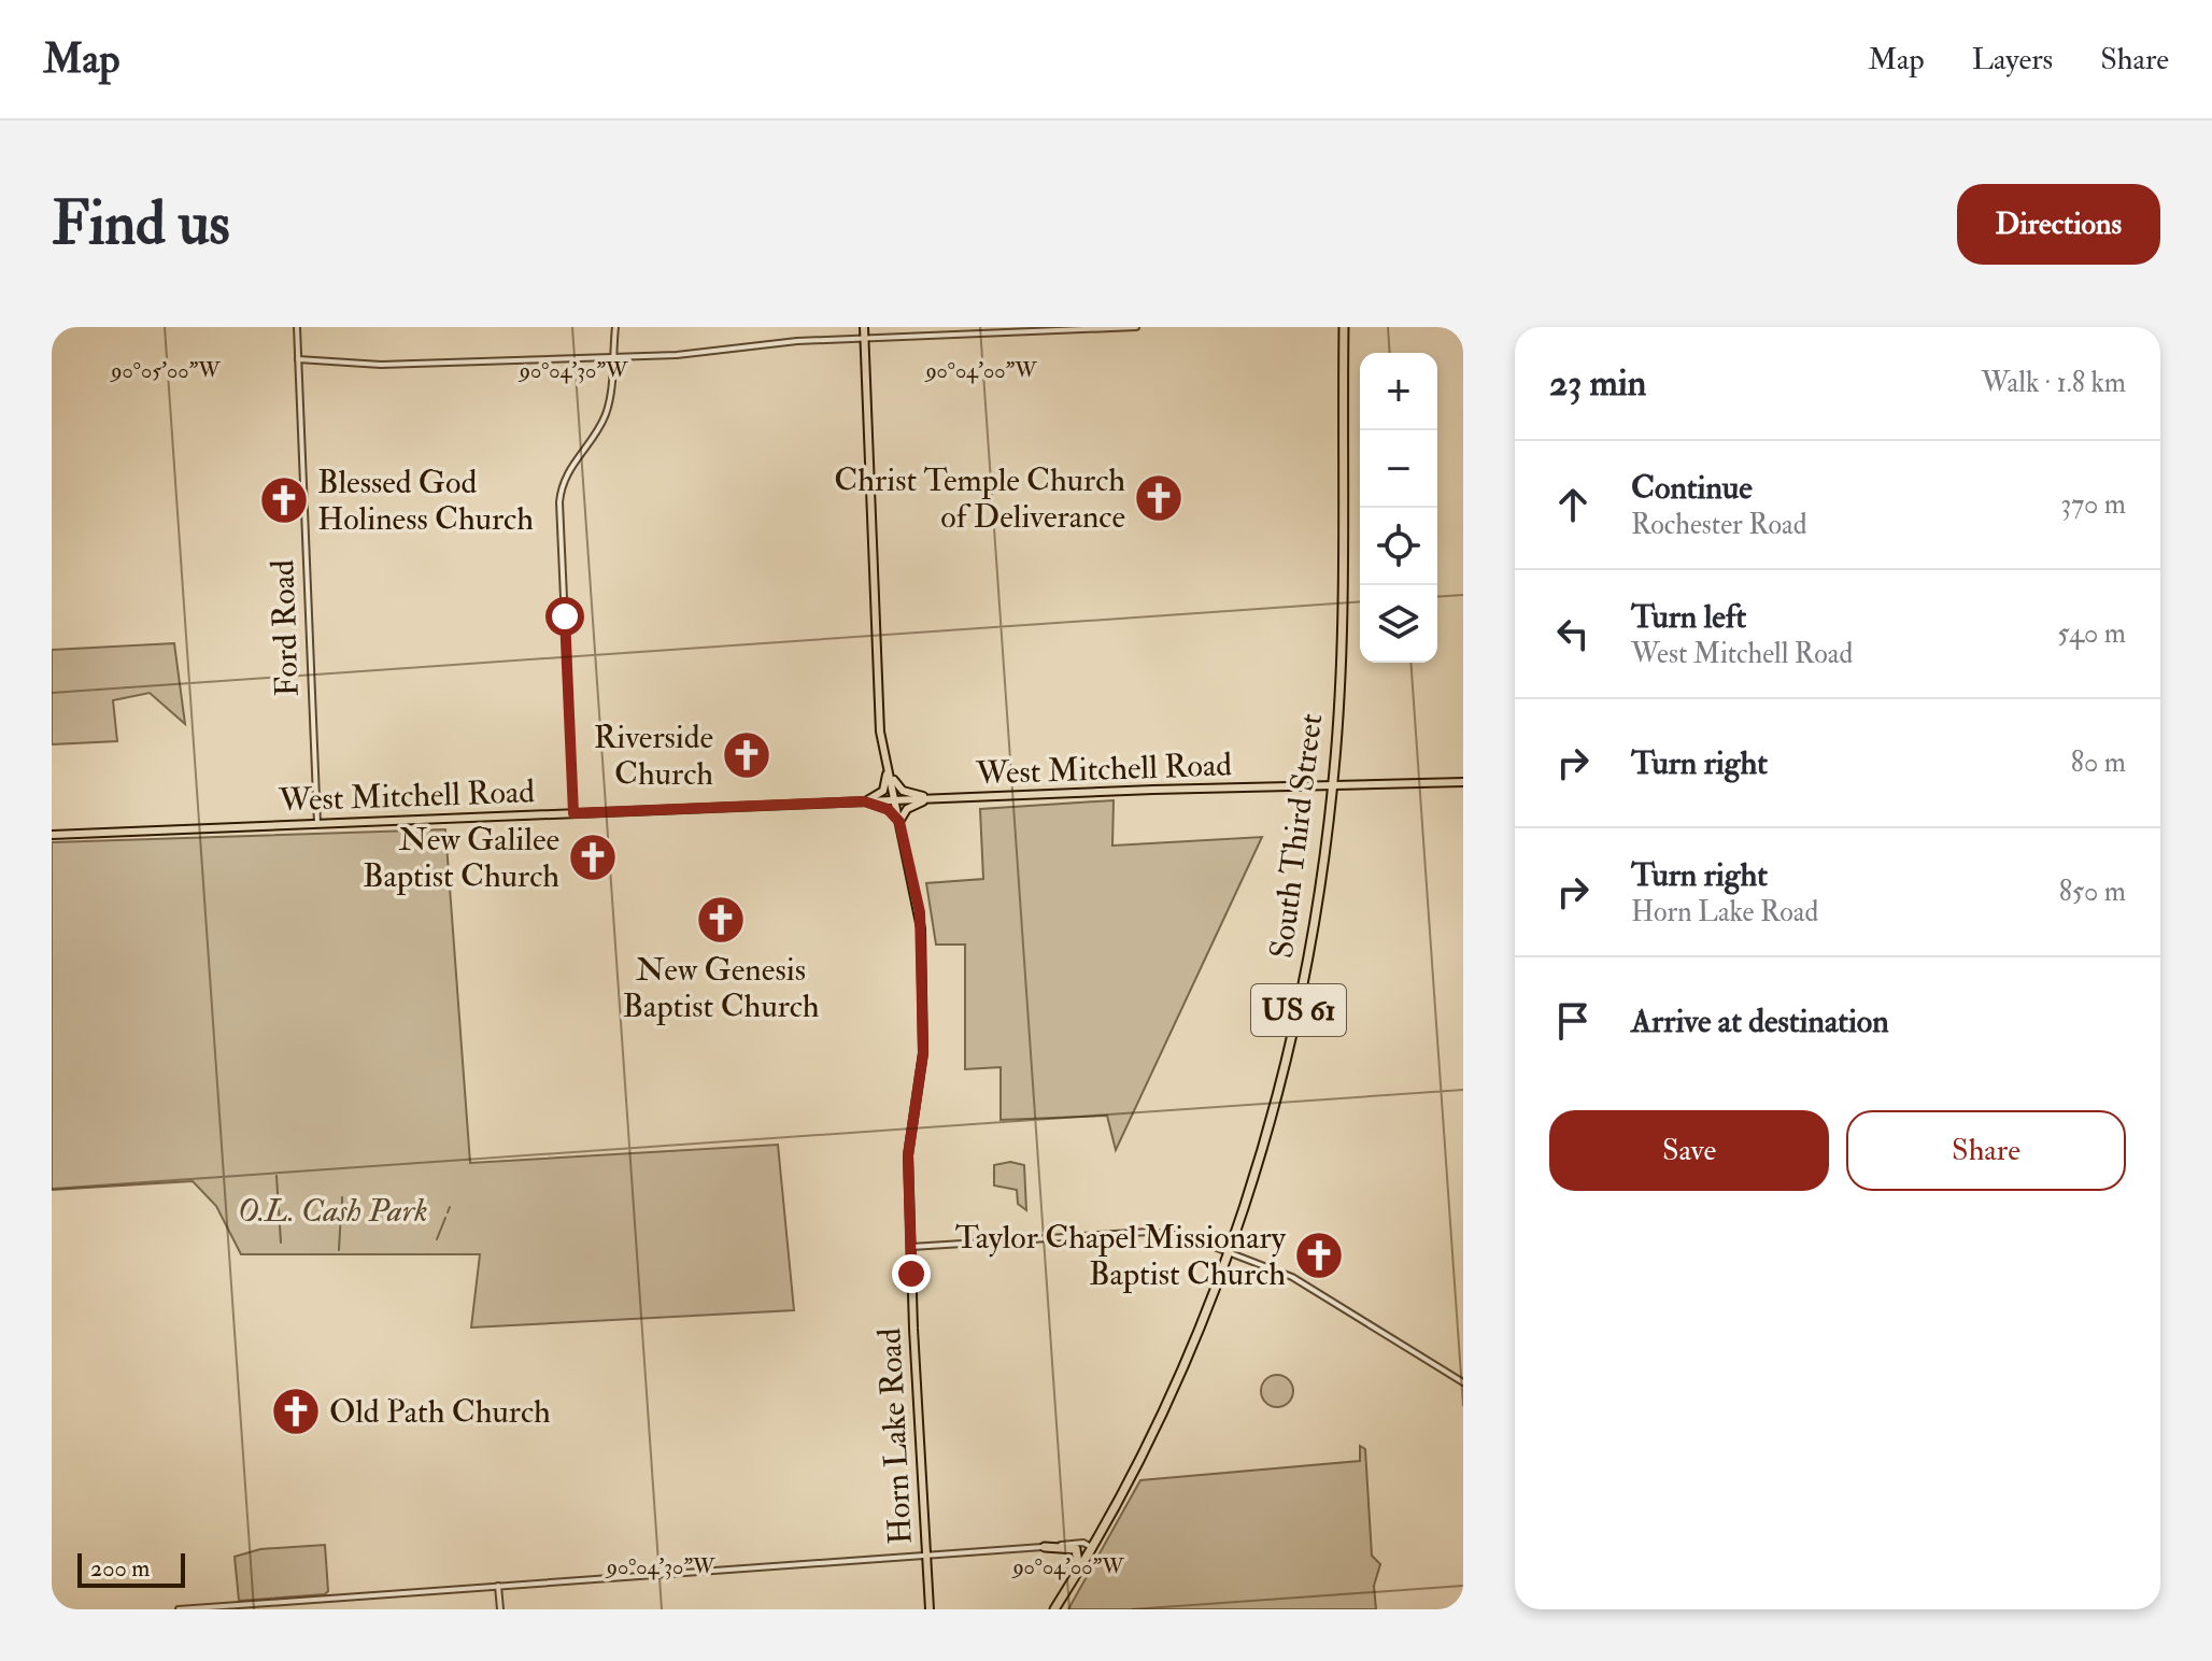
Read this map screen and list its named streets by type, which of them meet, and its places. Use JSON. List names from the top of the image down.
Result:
{
  "streets": {
    "highway": ["South Third Street", "US 61"],
    "main road": ["West Mitchell Road", "Horn Lake Road"],
    "street": ["Ford Road"]
  },
  "crossings": [
    ["Ford Road", "West Mitchell Road"],
    ["West Mitchell Road", "South Third Street"],
    ["West Mitchell Road", "Horn Lake Road"]
  ],
  "parks": ["O.L. Cash Park"],
  "places": {
    "church": [
      "Christ Temple Church of Deliverance",
      "Blessed God Holiness Church",
      "Riverside Church",
      "New Galilee Baptist Church",
      "New Genesis Baptist Church",
      "Taylor Chapel Missionary Baptist Church",
      "Old Path Church"
    ]
  },
  "scale_bar": "200 m",
  "page": {
    "header": "Map",
    "nav": ["Map", "Layers", "Share"],
    "buttons": [
      "Directions",
      ["Save", "Share"]
    ],
    "title": "Find us",
    "heading": ["23 min", "Walk · 1.8 km"],
    "map_buttons": ["+", "−"],
    "list": [
      ["Continue", "Rochester Road", "370 m"],
      ["Turn left", "West Mitchell Road", "540 m"],
      ["Turn right", "80 m"],
      ["Turn right", "Horn Lake Road", "850 m"],
      "Arrive at destination"
    ],
    "scale": "200 m"
  },
  "coordinates": ["90°05'00\"W", "90°04'30\"W", "90°04'00\"W"]
}
